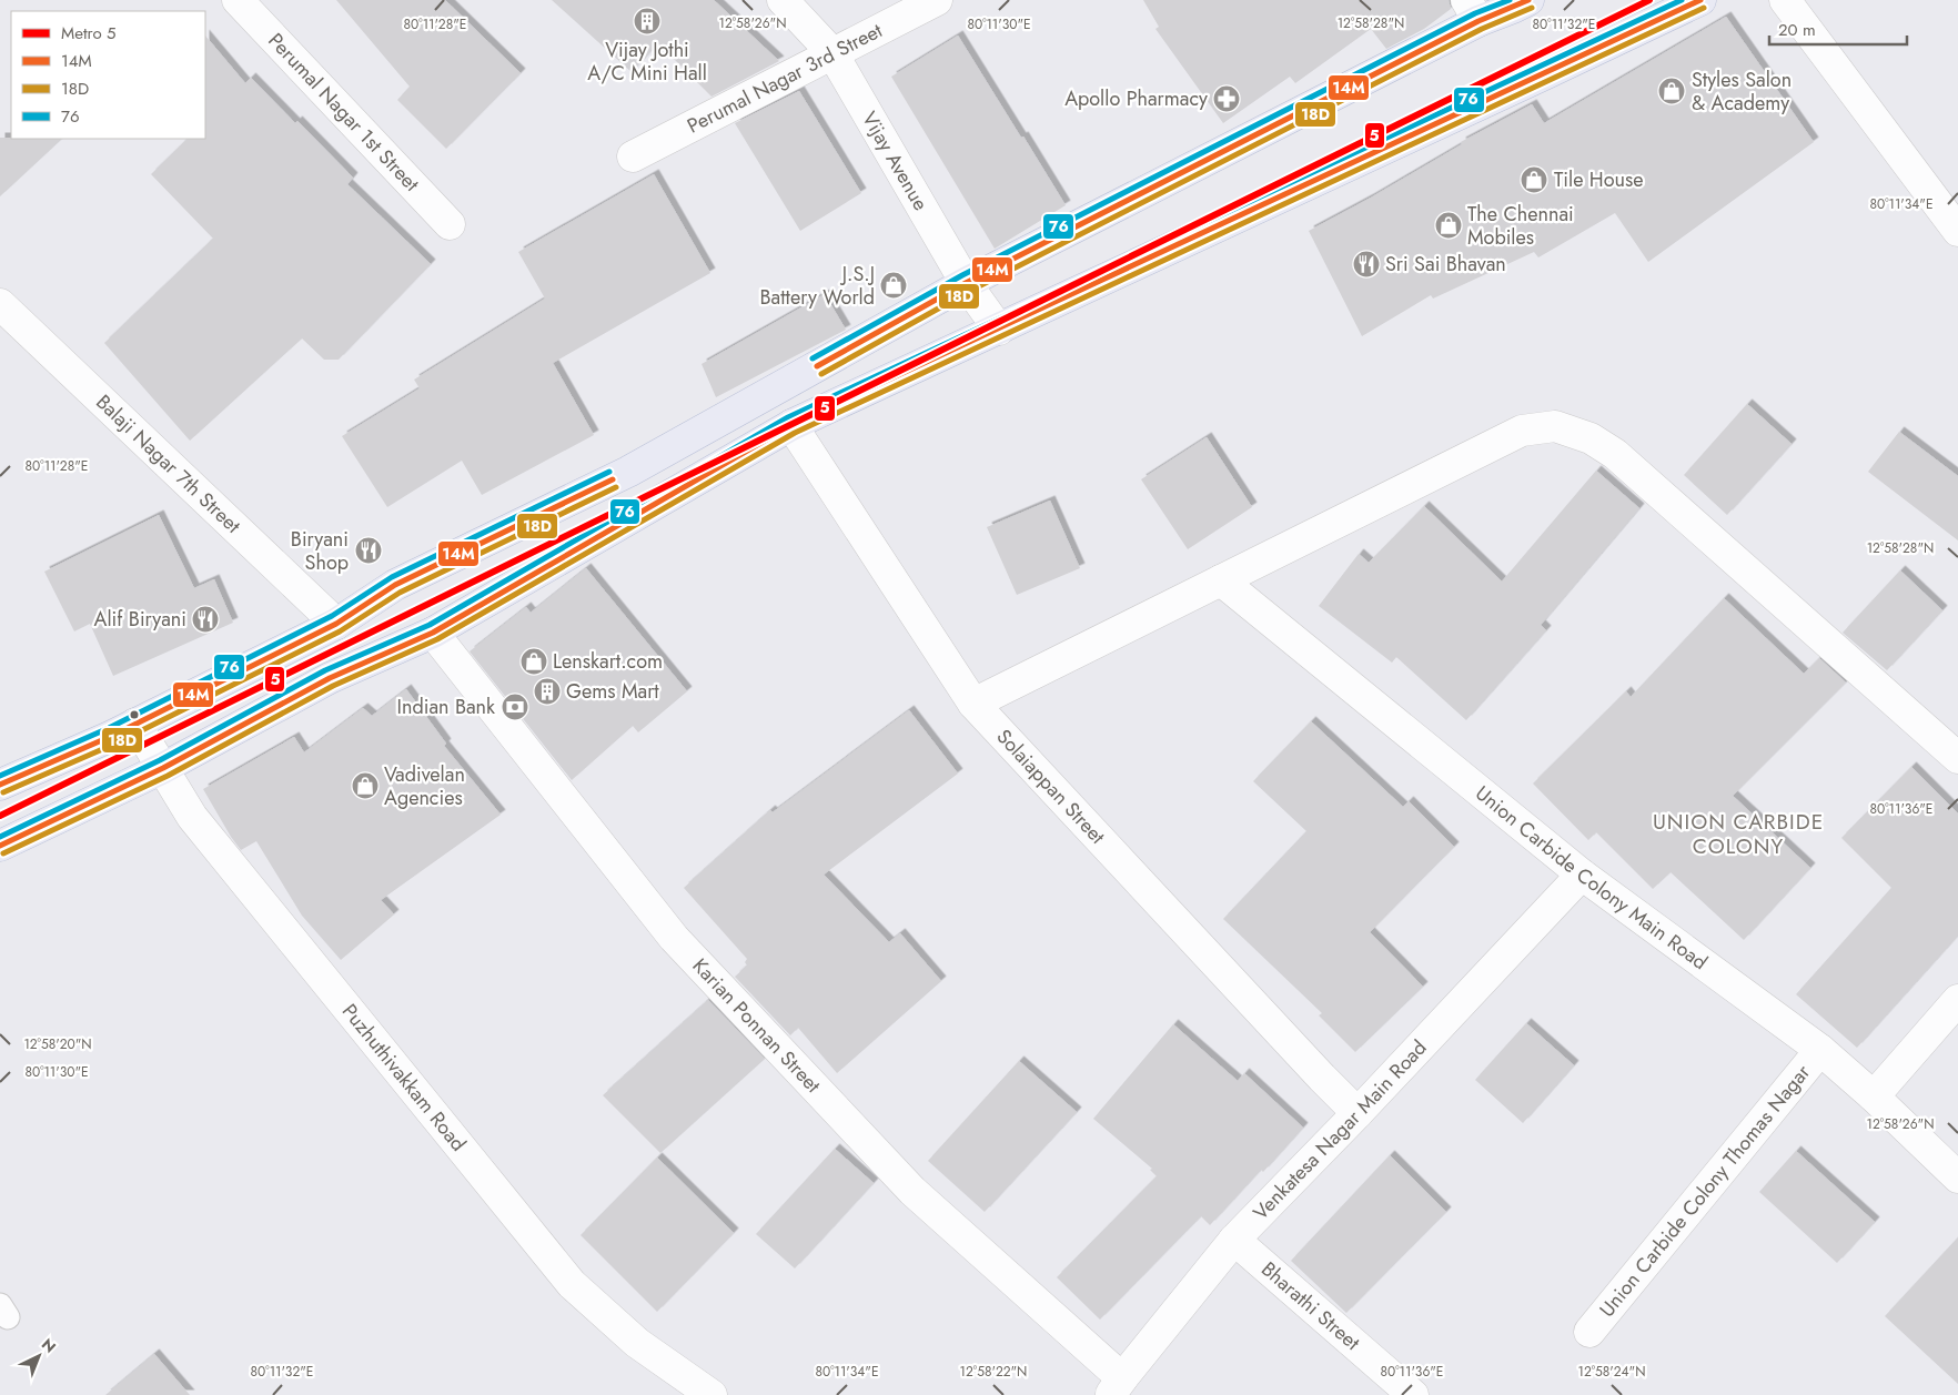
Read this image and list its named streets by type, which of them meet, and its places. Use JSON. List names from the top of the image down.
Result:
{
  "streets": {
    "street": [
      "Perumal Nagar 3rd Street",
      "Perumal Nagar 1st Street",
      "Vijay Avenue",
      "Balaji Nagar 7th Street",
      "Solaiappan Street",
      "Union Carbide Colony Main Road",
      "Karian Ponnan Street",
      "Puzhuthivakkam Road",
      "Venkatesa Nagar Main Road",
      "Union Carbide Colony Thomas Nagar",
      "Bharathi Street"
    ]
  },
  "crossings": [
    ["Perumal Nagar 3rd Street", "Vijay Avenue"],
    ["Solaiappan Street", "Venkatesa Nagar Main Road"],
    ["Union Carbide Colony Main Road", "Venkatesa Nagar Main Road"],
    ["Union Carbide Colony Main Road", "Union Carbide Colony Thomas Nagar"],
    ["Karian Ponnan Street", "Venkatesa Nagar Main Road"],
    ["Venkatesa Nagar Main Road", "Bharathi Street"]
  ],
  "districts": ["UNION CARBIDE COLONY"],
  "places": {
    "building": ["Vijay Jothi A/C Mini Hall", "Gems Mart"],
    "shop": [
      "Styles Salon & Academy",
      "Tile House",
      "The Chennai Mobiles",
      "J.S.J Battery World",
      "Lenskart.com",
      "Vadivelan Agencies"
    ],
    "pharmacy": ["Apollo Pharmacy"],
    "restaurant": ["Sri Sai Bhavan", "Biryani Shop", "Alif Biryani"],
    "bank": ["Indian Bank"]
  },
  "lines": [
    "metro line 5",
    "transit line 14M",
    "transit line 76",
    "transit line 18D"
  ],
  "legend": [
    "Metro 5",
    "14M",
    "18D",
    "76"
  ],
  "scale_bar": "20 m",
  "north": "top right",
  "coordinates": [
    "12°58'26\"N",
    "12°58'28\"N",
    "80°11'28\"E",
    "80°11'30\"E",
    "80°11'32\"E",
    "80°11'34\"E",
    "80°11'36\"E",
    "12°58'20\"N",
    "12°58'22\"N",
    "12°58'24\"N"
  ]
}
